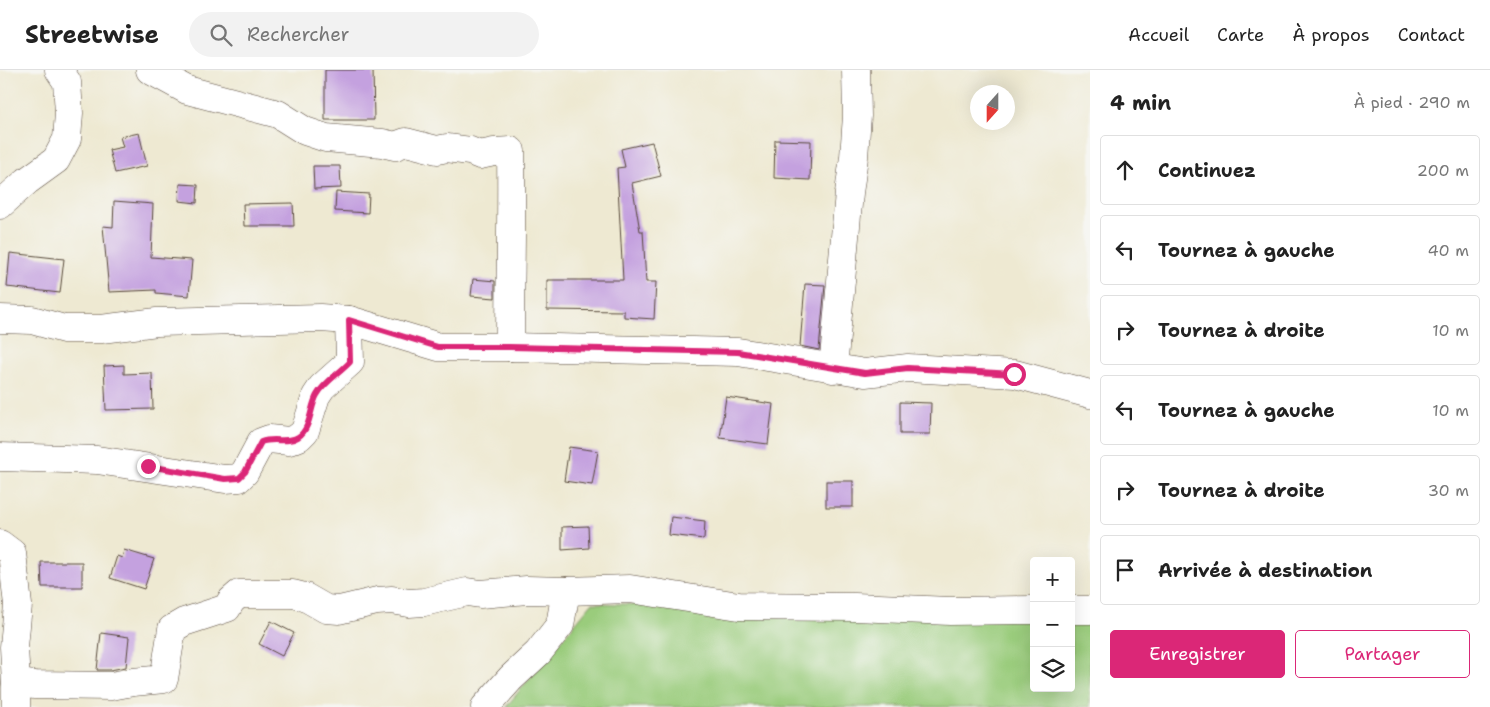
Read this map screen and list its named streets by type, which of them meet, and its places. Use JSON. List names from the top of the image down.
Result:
{
  "north": "bottom",
  "page": {
    "header": "Streetwise",
    "search": "Rechercher",
    "nav": [
      "Accueil",
      "Carte",
      "À propos",
      "Contact"
    ],
    "heading": ["4 min", "À pied · 290 m"],
    "list": [
      ["Continuez", "200 m"],
      ["Tournez à gauche", "40 m"],
      ["Tournez à droite", "10 m"],
      ["Tournez à gauche", "10 m"],
      ["Tournez à droite", "30 m"],
      "Arrivée à destination"
    ],
    "map_buttons": ["+", "−"],
    "buttons": ["Enregistrer", "Partager"]
  }
}
